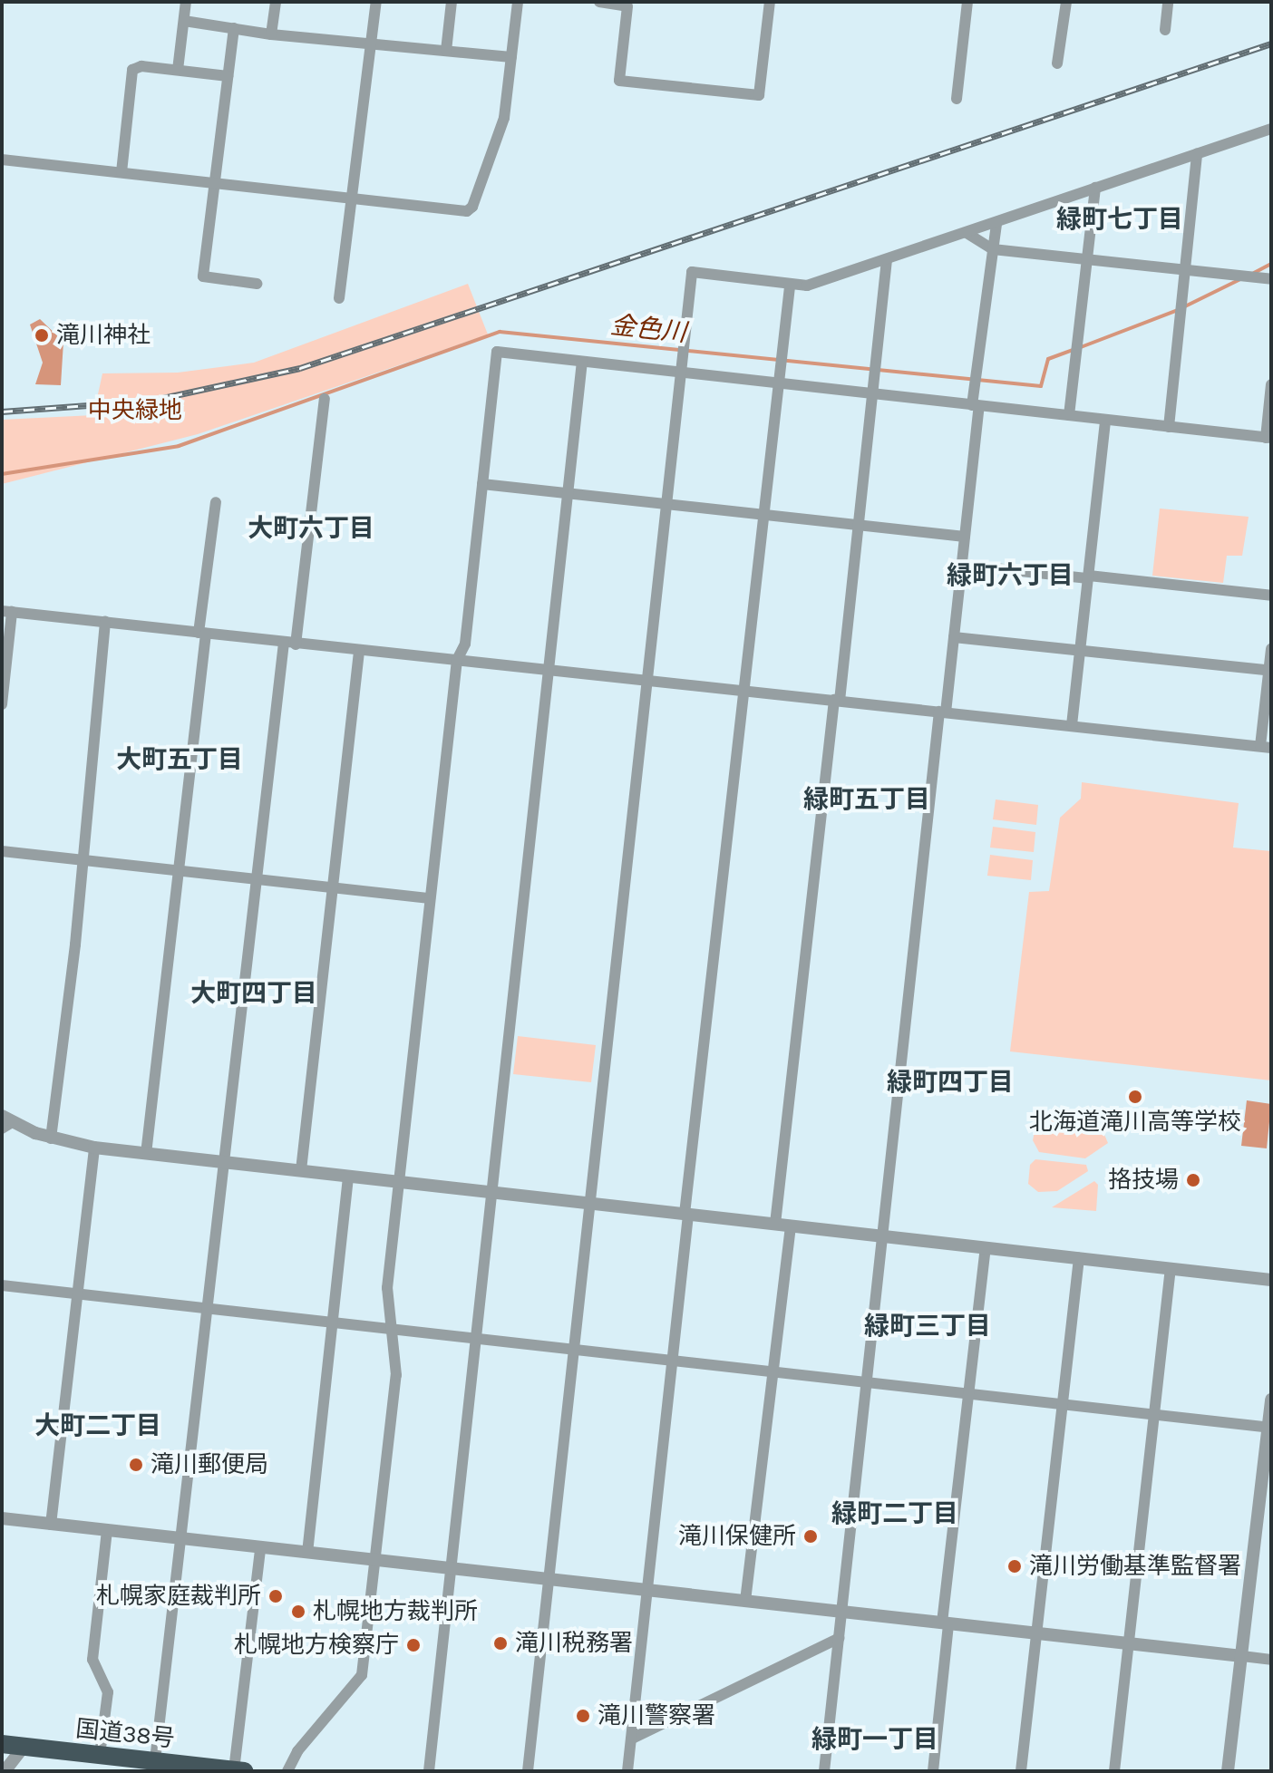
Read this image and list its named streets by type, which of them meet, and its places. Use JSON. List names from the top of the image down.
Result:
{
  "streets": {
    "highway": ["国道38号"]
  },
  "districts": [
    "緑町七丁目",
    "大町六丁目",
    "緑町六丁目",
    "大町五丁目",
    "緑町五丁目",
    "大町四丁目",
    "緑町四丁目",
    "緑町三丁目",
    "大町二丁目",
    "緑町二丁目",
    "緑町一丁目"
  ],
  "water": ["金色川"],
  "parks": ["中央緑地"],
  "places": [
    "滝川神社",
    "北海道滝川高等学校",
    "挌技場",
    "滝川郵便局",
    "滝川保健所",
    "滝川労働基準監督署",
    "札幌家庭裁判所",
    "札幌地方裁判所",
    "滝川税務署",
    "札幌地方検察庁",
    "滝川警察署"
  ]
}
